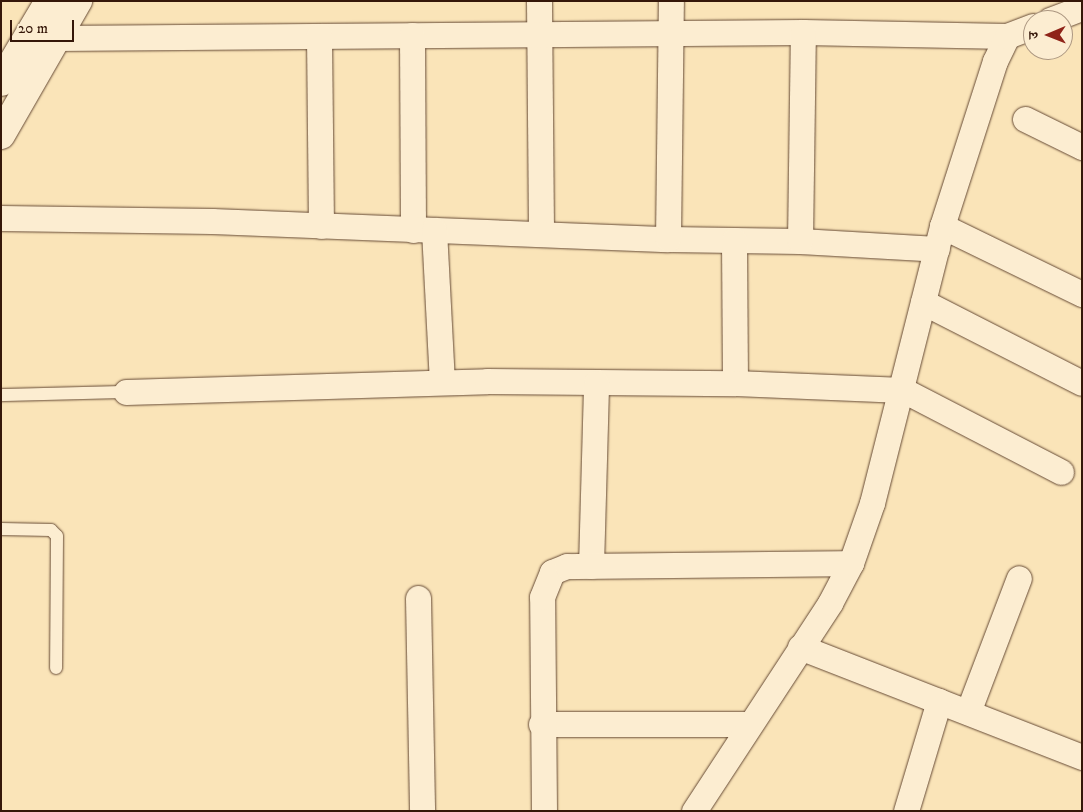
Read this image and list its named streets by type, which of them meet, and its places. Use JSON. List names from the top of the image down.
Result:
{
  "scale_bar": "20 m",
  "north": "left"
}
